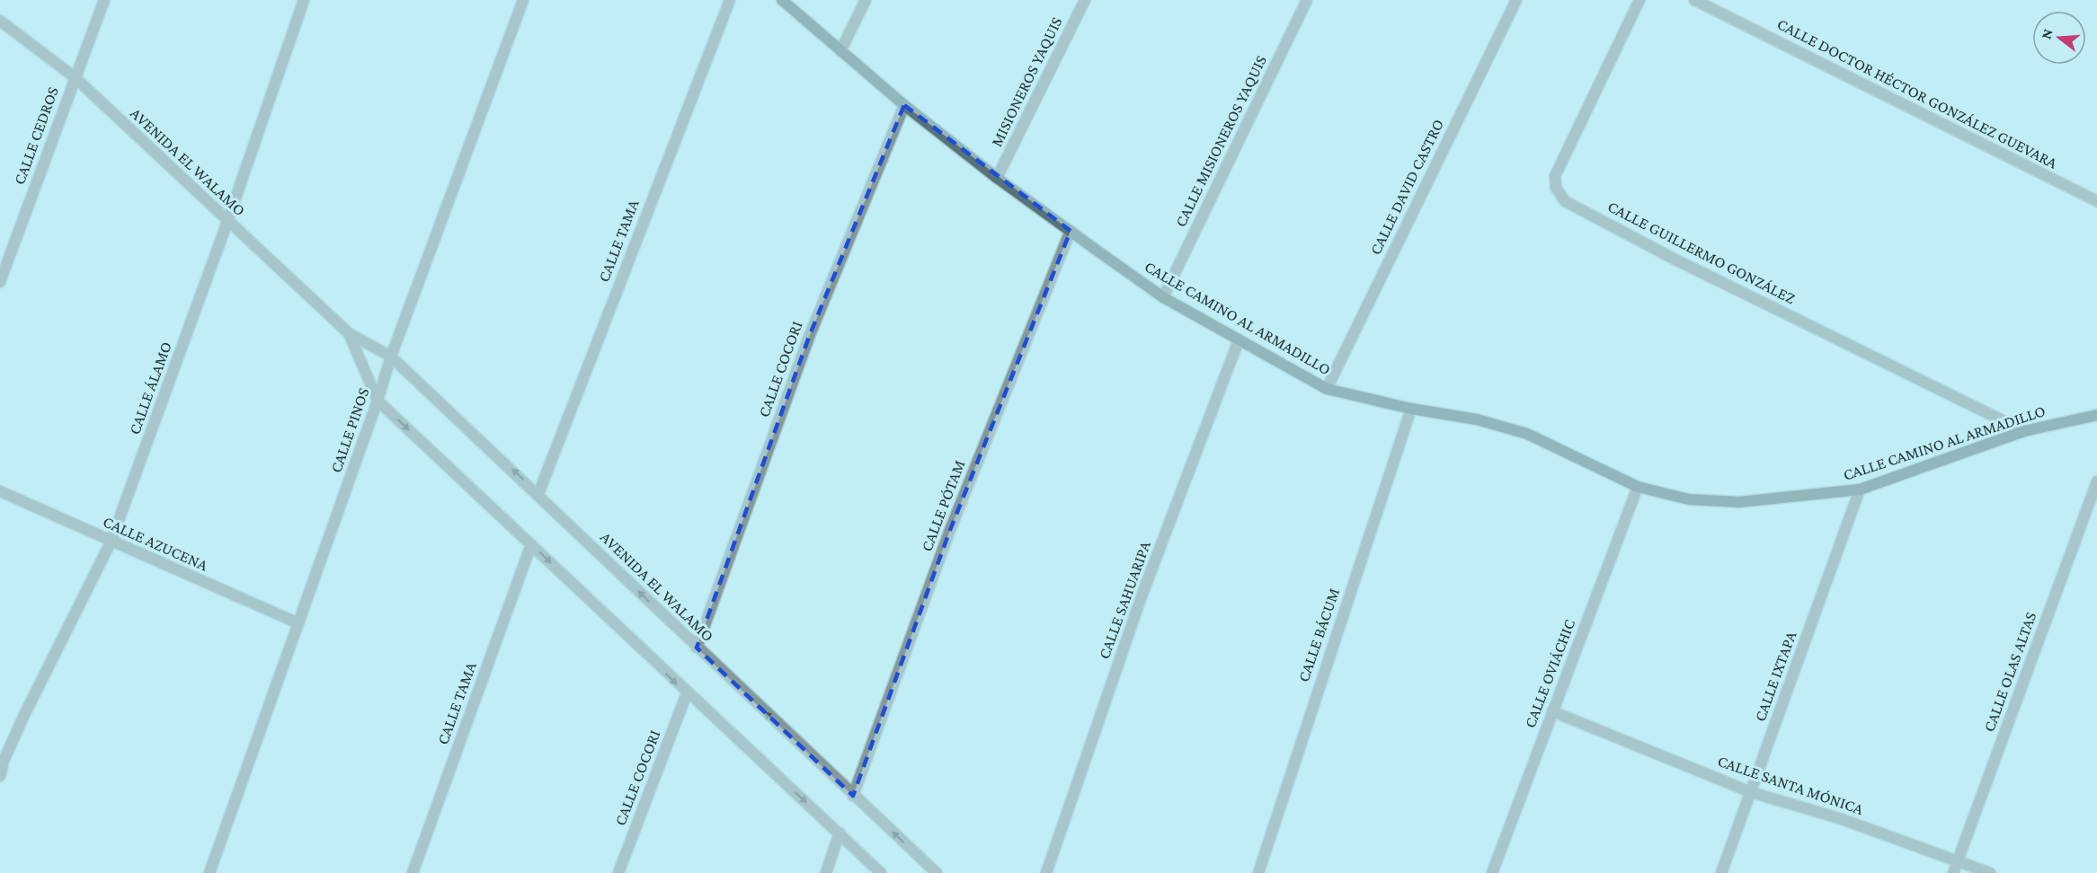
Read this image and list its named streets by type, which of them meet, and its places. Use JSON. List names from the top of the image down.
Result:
{
  "streets": {
    "street": [
      "MISIONEROS YAQUIS",
      "CALLE DOCTOR HÉCTOR GONZÁLEZ GUEVARA",
      "CALLE CEDROS",
      "CALLE MISIONEROS YAQUIS",
      "AVENIDA EL WALAMO",
      "CALLE DAVID CASTRO",
      "CALLE TAMA",
      "CALLE GUILLERMO GONZÁLEZ",
      "CALLE CAMINO AL ARMADILLO",
      "CALLE COCORI",
      "CALLE ÁLAMO",
      "CALLE PINOS",
      "CALLE PÓTAM",
      "CALLE AZUCENA",
      "CALLE SAHUARIPA",
      "CALLE BÁCUM",
      "CALLE OLAS ALTAS",
      "CALLE OVIÁCHIC",
      "CALLE IXTAPA",
      "CALLE SANTA MÓNICA"
    ]
  },
  "crossings": [
    ["MISIONEROS YAQUIS", "CALLE CAMINO AL ARMADILLO"],
    ["CALLE CEDROS", "AVENIDA EL WALAMO"],
    ["CALLE MISIONEROS YAQUIS", "CALLE CAMINO AL ARMADILLO"],
    ["AVENIDA EL WALAMO", "CALLE TAMA"],
    ["AVENIDA EL WALAMO", "CALLE COCORI"],
    ["AVENIDA EL WALAMO", "CALLE ÁLAMO"],
    ["AVENIDA EL WALAMO", "CALLE PINOS"],
    ["AVENIDA EL WALAMO", "CALLE PÓTAM"],
    ["CALLE DAVID CASTRO", "CALLE CAMINO AL ARMADILLO"],
    ["CALLE GUILLERMO GONZÁLEZ", "CALLE CAMINO AL ARMADILLO"],
    ["CALLE CAMINO AL ARMADILLO", "CALLE COCORI"],
    ["CALLE CAMINO AL ARMADILLO", "CALLE PÓTAM"],
    ["CALLE CAMINO AL ARMADILLO", "CALLE SAHUARIPA"],
    ["CALLE CAMINO AL ARMADILLO", "CALLE BÁCUM"],
    ["CALLE CAMINO AL ARMADILLO", "CALLE OVIÁCHIC"],
    ["CALLE CAMINO AL ARMADILLO", "CALLE IXTAPA"],
    ["CALLE ÁLAMO", "CALLE AZUCENA"],
    ["CALLE PINOS", "CALLE AZUCENA"],
    ["CALLE OLAS ALTAS", "CALLE SANTA MÓNICA"],
    ["CALLE OVIÁCHIC", "CALLE SANTA MÓNICA"],
    ["CALLE IXTAPA", "CALLE SANTA MÓNICA"]
  ],
  "north": "left"
}
